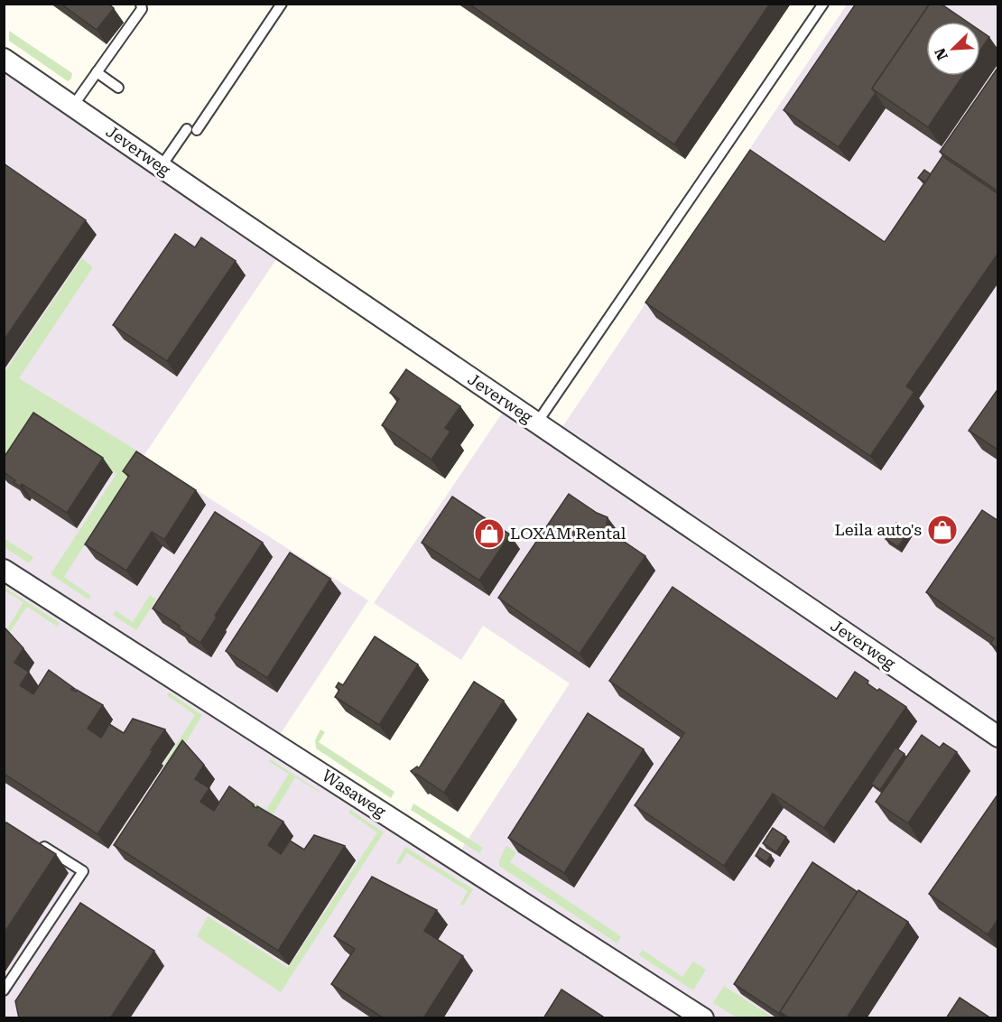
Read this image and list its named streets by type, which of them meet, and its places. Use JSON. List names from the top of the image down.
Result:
{
  "streets": {
    "street": ["Jeverweg", "Wasaweg"]
  },
  "places": {
    "shop": ["Leila auto's", "LOXAM Rental"]
  },
  "north": "bottom left"
}
